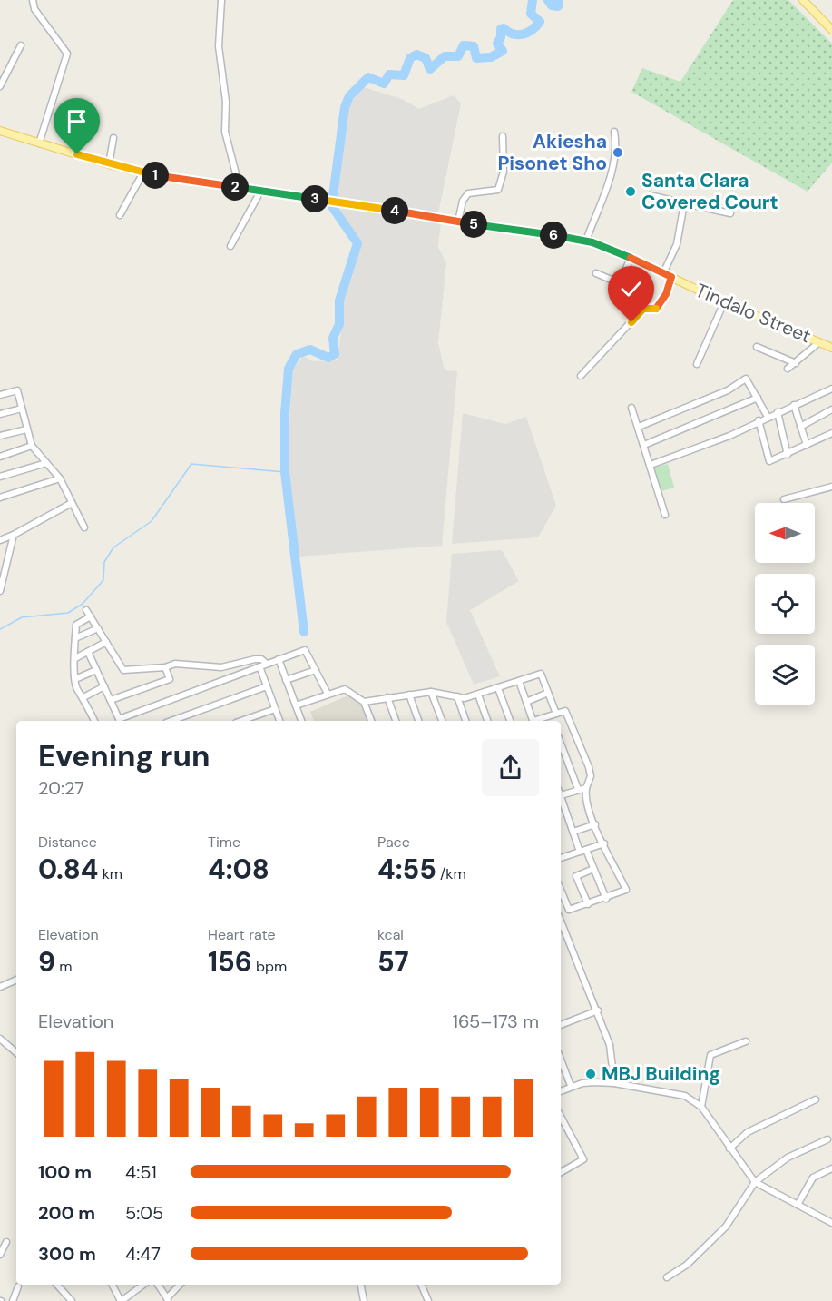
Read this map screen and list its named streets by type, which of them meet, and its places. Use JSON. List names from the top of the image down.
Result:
{
  "streets": {
    "main road": ["Tindalo Street"]
  },
  "places": ["Akiesha Pisonet Sho", "Santa Clara Covered Court", "MBJ Building"],
  "north": "left",
  "page": {
    "pins": [
      "1",
      "2",
      "3",
      "4",
      "5",
      "6"
    ],
    "heading": ["Evening run", "20:27"],
    "stats": [
      ["Distance", "0.84 km"],
      ["Time", "4:08"],
      ["Pace", "4:55 /km"],
      ["Elevation", "9 m"],
      ["Heart rate", "156 bpm"],
      ["kcal", "57"]
    ],
    "chart": ["Elevation", "165–173 m"],
    "list": [
      {
        "name": "100 m",
        "note": "4:51"
      },
      {
        "name": "200 m",
        "note": "5:05"
      },
      {
        "name": "300 m",
        "note": "4:47"
      }
    ]
  }
}
